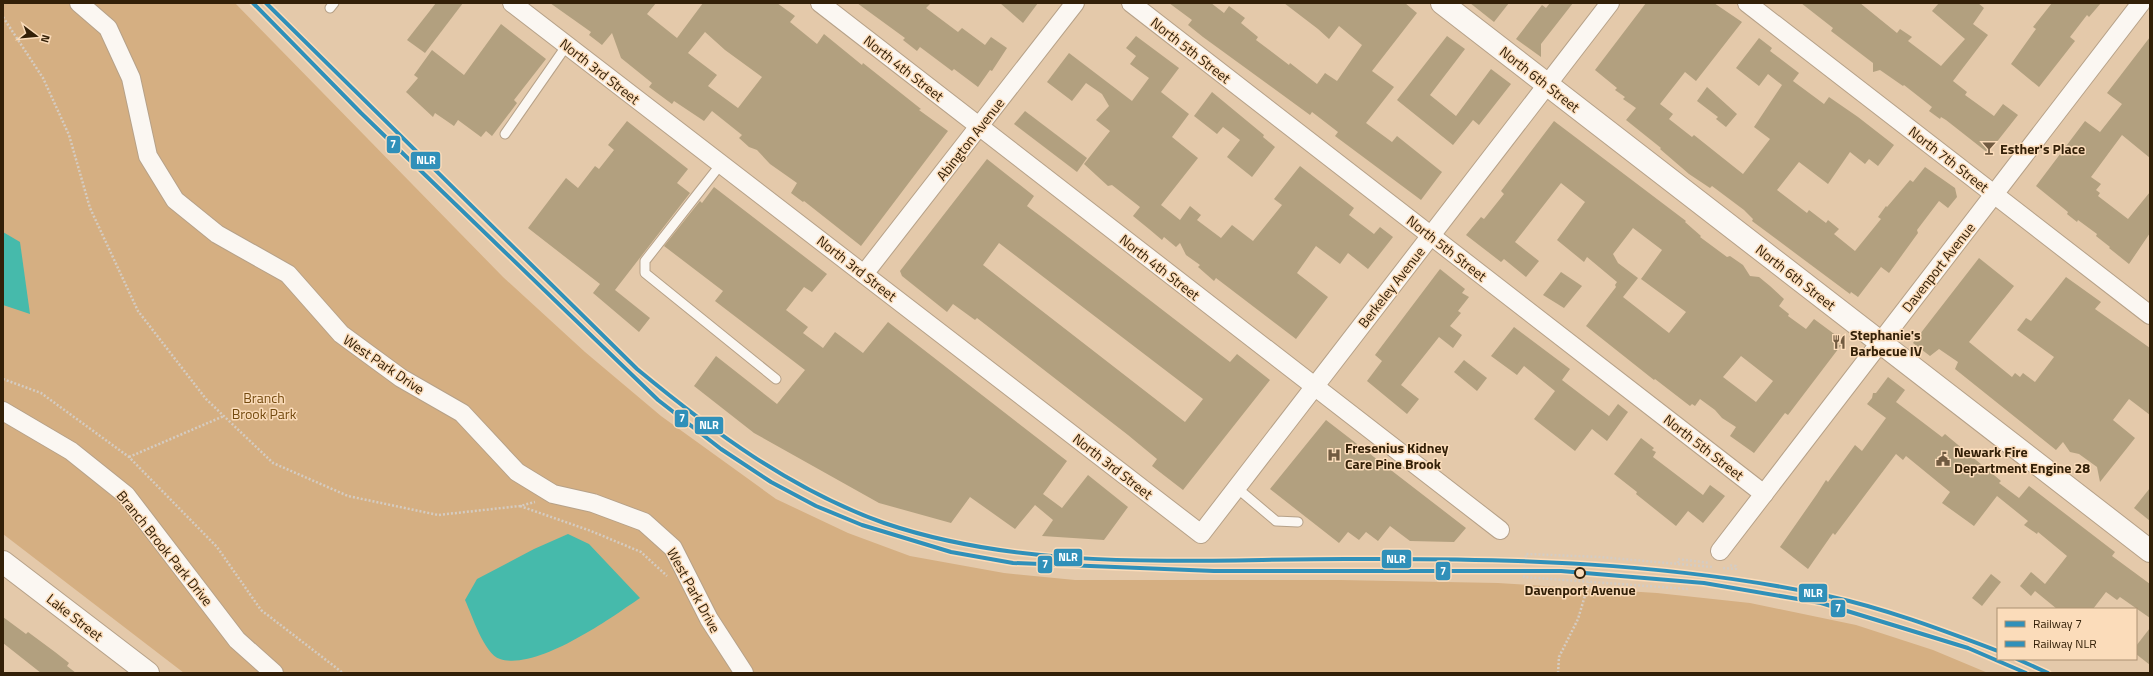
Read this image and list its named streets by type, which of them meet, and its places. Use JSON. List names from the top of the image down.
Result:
{
  "streets": {
    "street": [
      "North 5th Street",
      "North 4th Street",
      "North 3rd Street",
      "North 6th Street",
      "Abington Avenue",
      "North 7th Street",
      "Davenport Avenue",
      "Berkeley Avenue",
      "West Park Drive",
      "Branch Brook Park Drive",
      "Lake Street"
    ]
  },
  "crossings": [
    ["North 5th Street", "Davenport Avenue"],
    ["North 5th Street", "Berkeley Avenue"],
    ["North 4th Street", "Abington Avenue"],
    ["North 4th Street", "Berkeley Avenue"],
    ["North 3rd Street", "Abington Avenue"],
    ["North 3rd Street", "Berkeley Avenue"],
    ["North 6th Street", "Davenport Avenue"],
    ["North 6th Street", "Berkeley Avenue"],
    ["North 7th Street", "Davenport Avenue"]
  ],
  "parks": ["Branch Brook Park"],
  "places": {
    "bar": ["Esther's Place"],
    "restaurant": ["Stephanie's Barbecue IV"],
    "hospital": ["Fresenius Kidney Care Pine Brook"],
    "public building": ["Newark Fire Department Engine 28"],
    "other": ["Davenport Avenue"]
  },
  "lines": ["rail line 7", "rail line NLR"],
  "legend": ["Railway 7", "Railway NLR"],
  "north": "right"
}
